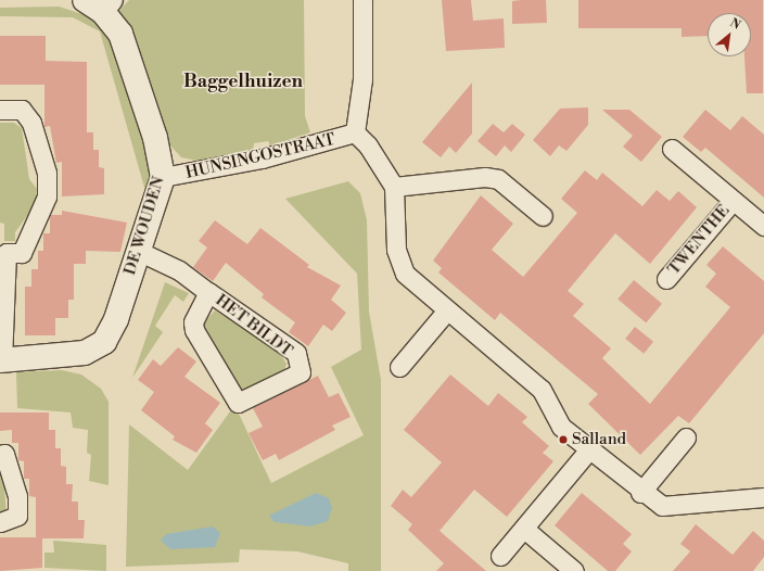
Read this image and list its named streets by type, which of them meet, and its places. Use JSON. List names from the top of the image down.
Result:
{
  "streets": {
    "street": [
      "HUNSINGOSTRAAT",
      "DE WOUDEN",
      "TWENTHE",
      "HET BILDT"
    ]
  },
  "crossings": [
    ["HUNSINGOSTRAAT", "DE WOUDEN"],
    ["DE WOUDEN", "HET BILDT"]
  ],
  "districts": ["Baggelhuizen"],
  "places": ["Salland"],
  "north": "top right"
}
